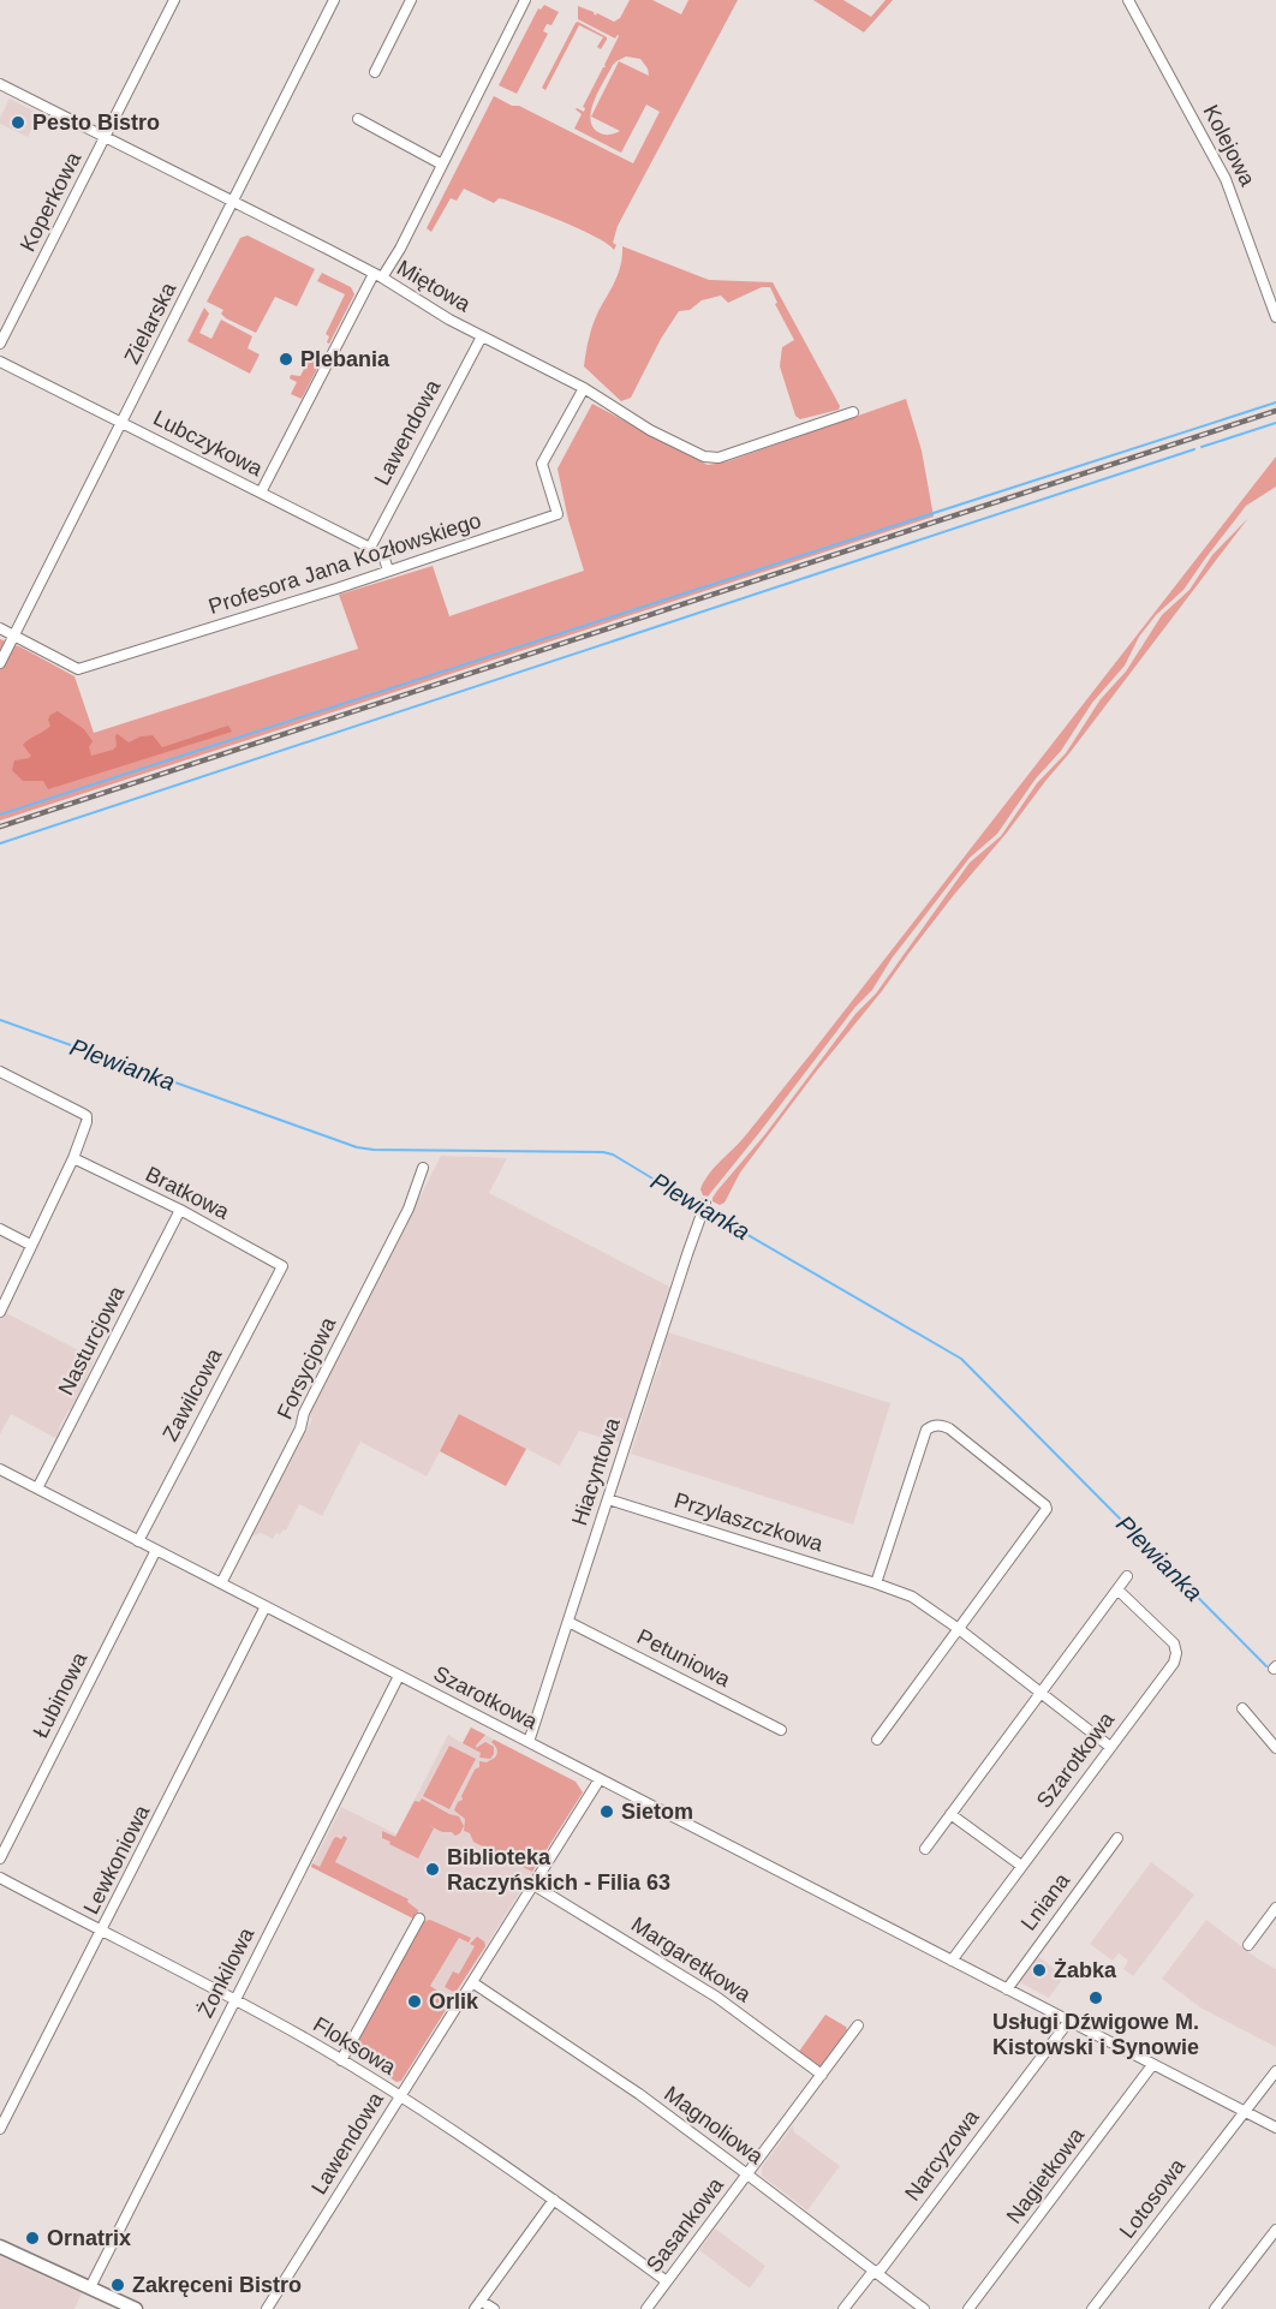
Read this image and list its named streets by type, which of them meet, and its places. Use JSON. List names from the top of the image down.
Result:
{
  "streets": {
    "street": [
      "Kolejowa",
      "Koperkowa",
      "Miętowa",
      "Zielarska",
      "Lawendowa",
      "Lubczykowa",
      "Profesora Jana Kozłowskiego",
      "Bratkowa",
      "Nasturcjowa",
      "Forsycjowa",
      "Zawilcowa",
      "Hiacyntowa",
      "Przylaszczkowa",
      "Petuniowa",
      "Łubinowa",
      "Szarotkowa",
      "Lewkoniowa",
      "Lniana",
      "Margaretkowa",
      "Żonkilowa",
      "Floksowa",
      "Magnoliowa",
      "Narcyzowa",
      "Nagietkowa",
      "Lotosowa",
      "Sasankowa"
    ]
  },
  "crossings": [
    ["Koperkowa", "Miętowa"],
    ["Miętowa", "Zielarska"],
    ["Miętowa", "Lawendowa"],
    ["Miętowa", "Profesora Jana Kozłowskiego"],
    ["Zielarska", "Lubczykowa"],
    ["Zielarska", "Profesora Jana Kozłowskiego"],
    ["Lawendowa", "Lubczykowa"],
    ["Lawendowa", "Szarotkowa"],
    ["Lawendowa", "Margaretkowa"],
    ["Lawendowa", "Floksowa"],
    ["Lawendowa", "Magnoliowa"],
    ["Lubczykowa", "Profesora Jana Kozłowskiego"],
    ["Bratkowa", "Nasturcjowa"],
    ["Bratkowa", "Zawilcowa"],
    ["Nasturcjowa", "Szarotkowa"],
    ["Forsycjowa", "Szarotkowa"],
    ["Zawilcowa", "Szarotkowa"],
    ["Hiacyntowa", "Przylaszczkowa"],
    ["Hiacyntowa", "Petuniowa"],
    ["Hiacyntowa", "Szarotkowa"],
    ["Przylaszczkowa", "Szarotkowa"],
    ["Łubinowa", "Szarotkowa"],
    ["Szarotkowa", "Lewkoniowa"],
    ["Szarotkowa", "Lniana"],
    ["Szarotkowa", "Żonkilowa"],
    ["Szarotkowa", "Narcyzowa"],
    ["Szarotkowa", "Nagietkowa"],
    ["Szarotkowa", "Lotosowa"],
    ["Lewkoniowa", "Floksowa"],
    ["Margaretkowa", "Sasankowa"],
    ["Żonkilowa", "Floksowa"],
    ["Floksowa", "Sasankowa"],
    ["Magnoliowa", "Narcyzowa"],
    ["Magnoliowa", "Sasankowa"]
  ],
  "water": ["Plewianka"],
  "places": [
    "Pesto Bistro",
    "Plebania",
    "Sietom",
    "Biblioteka Raczyńskich - Filia 63",
    "Żabka",
    "Usługi Dźwigowe M. Kistowski i Synowie",
    "Orlik",
    "Ornatrix",
    "Zakręceni Bistro"
  ]
}
